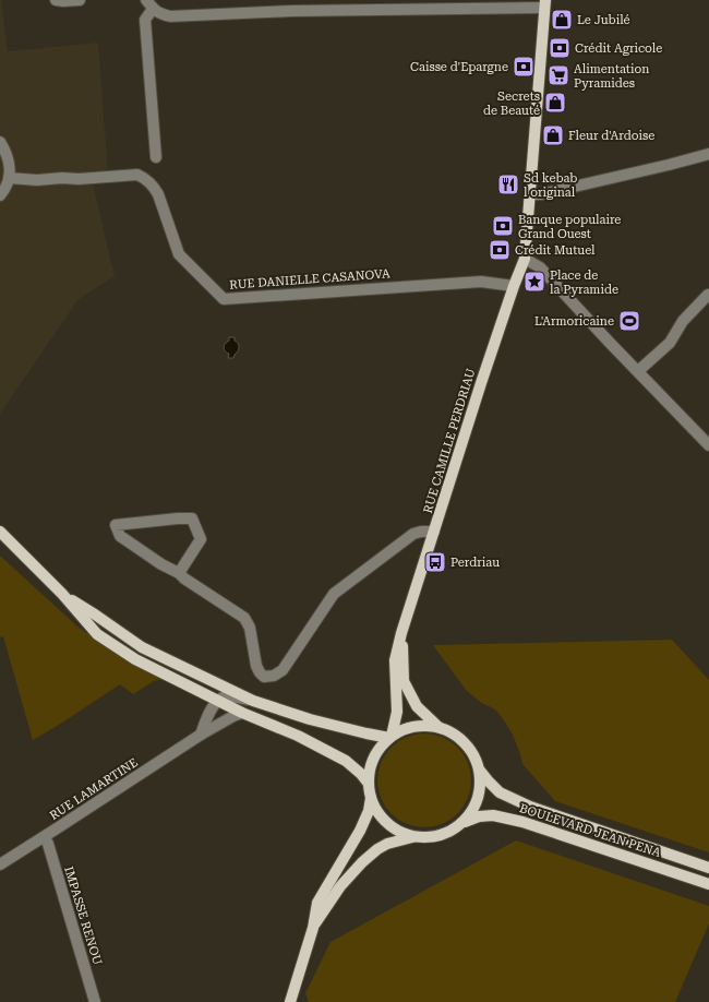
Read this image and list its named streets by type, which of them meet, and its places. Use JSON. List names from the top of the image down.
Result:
{
  "streets": {
    "main road": ["RUE CAMILLE PERDRIAU", "BOULEVARD JEAN PENA"],
    "street": ["RUE DANIELLE CASANOVA", "RUE LAMARTINE", "IMPASSE RENOU"]
  },
  "crossings": [
    ["RUE DANIELLE CASANOVA", "RUE CAMILLE PERDRIAU"],
    ["RUE CAMILLE PERDRIAU", "BOULEVARD JEAN PENA"],
    ["RUE LAMARTINE", "IMPASSE RENOU"]
  ],
  "places": {
    "shop": ["Le Jubilé", "Secrets de Beauté", "Fleur d'Ardoise"],
    "bank": [
      "Crédit Agricole",
      "Caisse d'Epargne",
      "Banque populaire Grand Ouest",
      "Crédit Mutuel"
    ],
    "supermarket": ["Alimentation Pyramides"],
    "restaurant": ["Sd kebab l original"],
    "place": ["Place de la Pyramide"],
    "sports": ["L'Armoricaine"],
    "bus stop": ["Perdriau"]
  }
}
